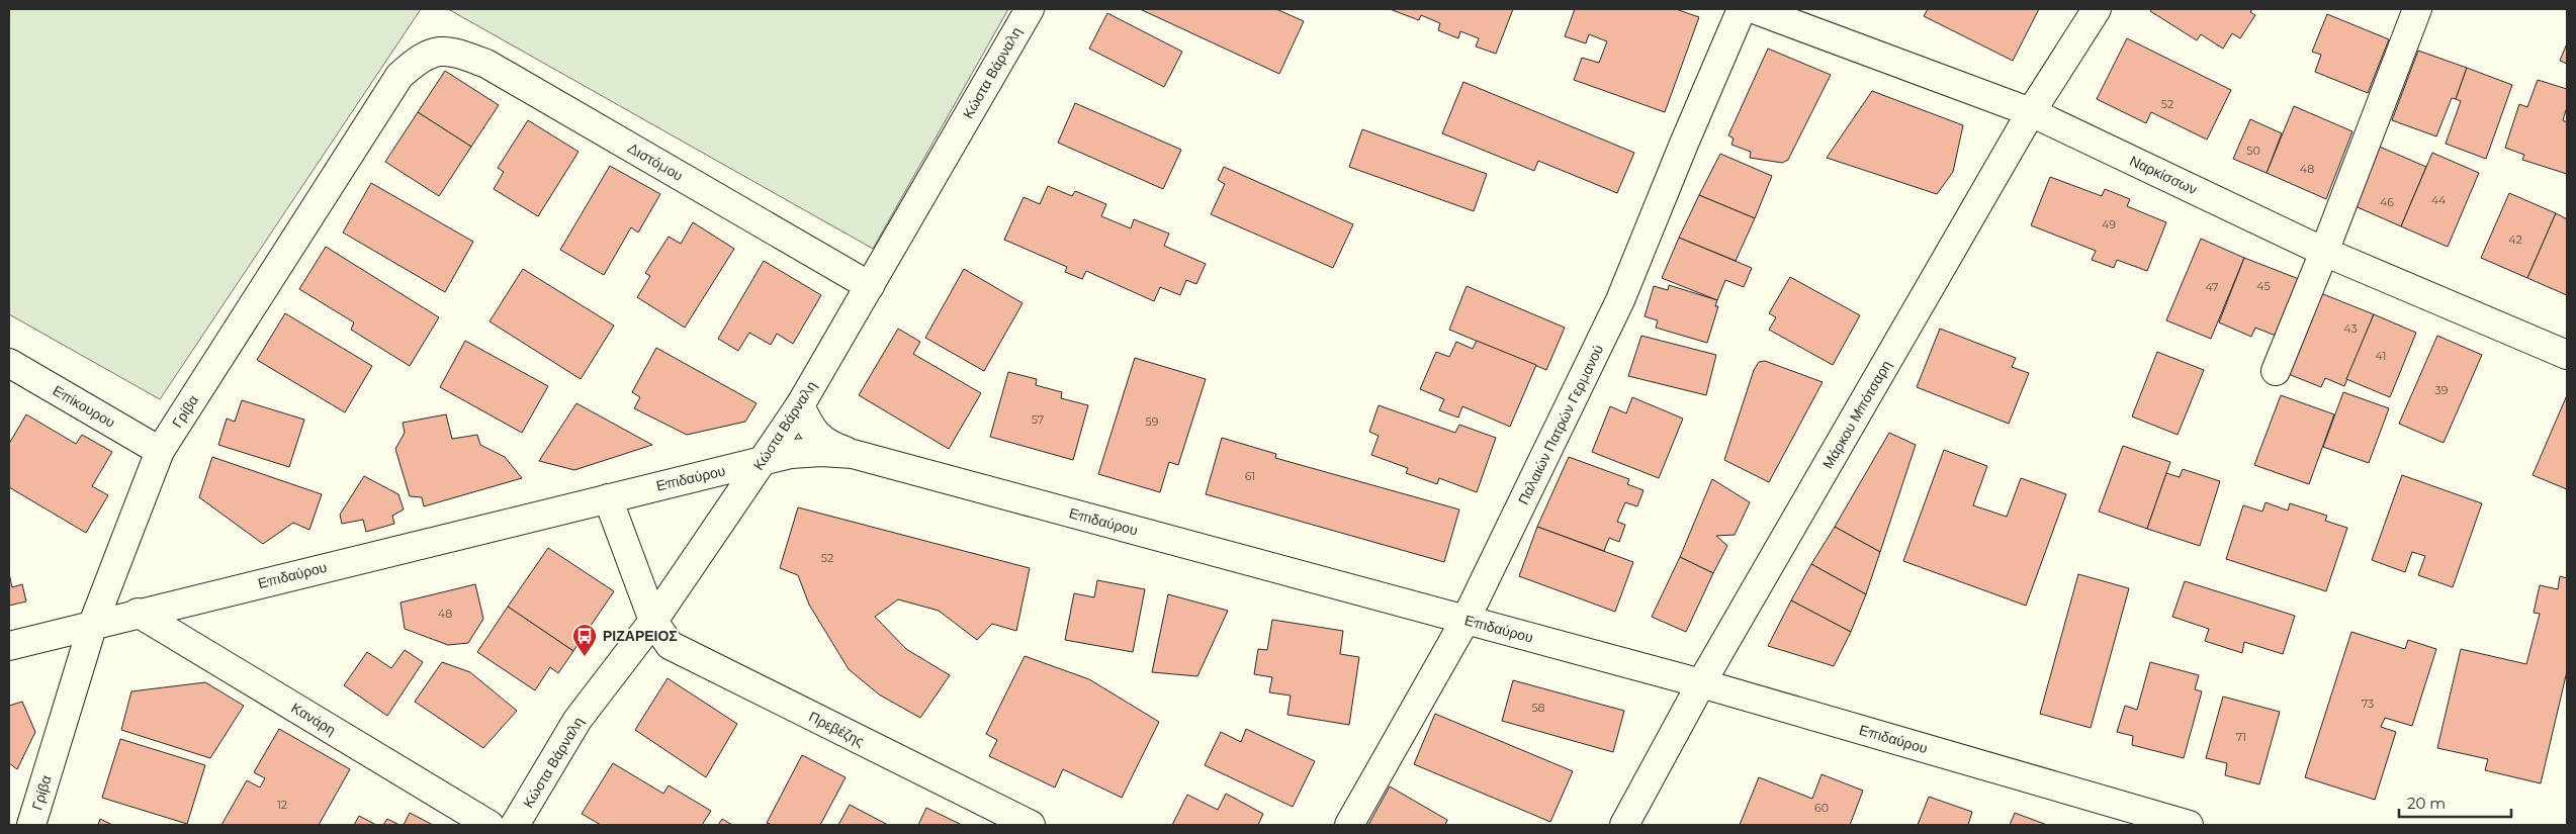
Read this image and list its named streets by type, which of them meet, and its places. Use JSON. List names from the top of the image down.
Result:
{
  "streets": {
    "street": [
      "Κώστα Βάρναλη",
      "Διστόμου",
      "Ναρκίσσων",
      "Επίκουρου",
      "Γρίβα",
      "Μάρκου Μπότσαρη",
      "Παλαιών Πατρών Γερμανού",
      "Επιδαύρου",
      "Κανάρη",
      "Πρεβέζης"
    ]
  },
  "crossings": [
    ["Κώστα Βάρναλη", "Διστόμου"],
    ["Κώστα Βάρναλη", "Επιδαύρου"],
    ["Κώστα Βάρναλη", "Πρεβέζης"],
    ["Διστόμου", "Γρίβα"],
    ["Ναρκίσσων", "Μάρκου Μπότσαρη"],
    ["Επίκουρου", "Γρίβα"],
    ["Γρίβα", "Επιδαύρου"],
    ["Μάρκου Μπότσαρη", "Επιδαύρου"],
    ["Παλαιών Πατρών Γερμανού", "Επιδαύρου"],
    ["Επιδαύρου", "Κανάρη"],
    ["Επιδαύρου", "Πρεβέζης"]
  ],
  "places": {
    "bus stop": ["ΡΙΖΑΡΕΙΟΣ"]
  },
  "house_numbers": [
    "52",
    "50",
    "48",
    "44",
    "46",
    "49",
    "42",
    "45",
    "47",
    "43",
    "41",
    "39",
    "57",
    "59",
    "61",
    "52",
    "48",
    "73",
    "58",
    "71",
    "12",
    "60"
  ],
  "scale_bar": "20 m"
}
